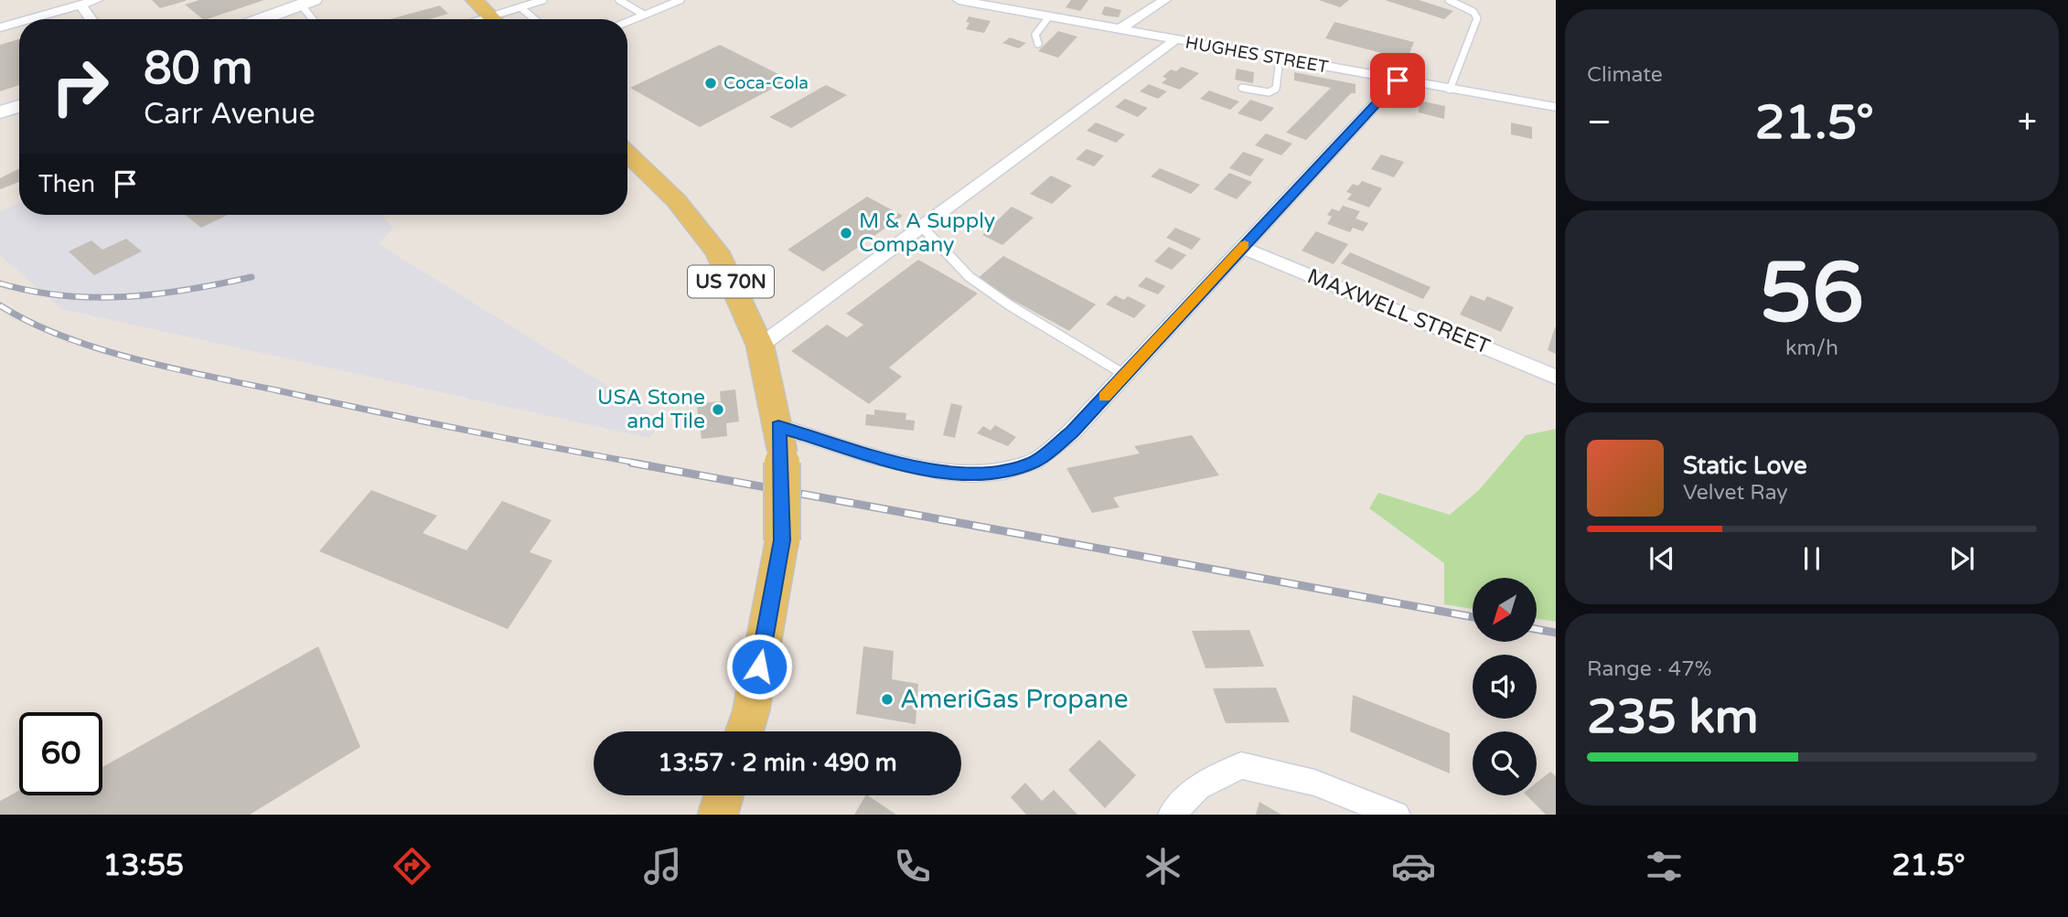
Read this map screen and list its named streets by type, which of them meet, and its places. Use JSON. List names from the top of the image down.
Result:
{
  "streets": {
    "main road": ["US 70N"],
    "street": ["HUGHES STREET", "MAXWELL STREET"]
  },
  "places": [
    "Coca-Cola",
    "M & A Supply Company",
    "USA Stone and Tile",
    "AmeriGas Propane"
  ],
  "north": "bottom left",
  "page": {
    "tile": [
      "Climate",
      ["56", "km/h"],
      ["Range · 47%", "235 km"]
    ],
    "turn": ["80 m", "Carr Avenue"],
    "heat": ["−", "21.5°", "+"],
    "then": "Then",
    "song": ["Static Love", "Velvet Ray"],
    "limit": "60",
    "trip": "13:57 · 2 min · 490 m",
    "tabs": ["13:55", "21.5°"]
  }
}
